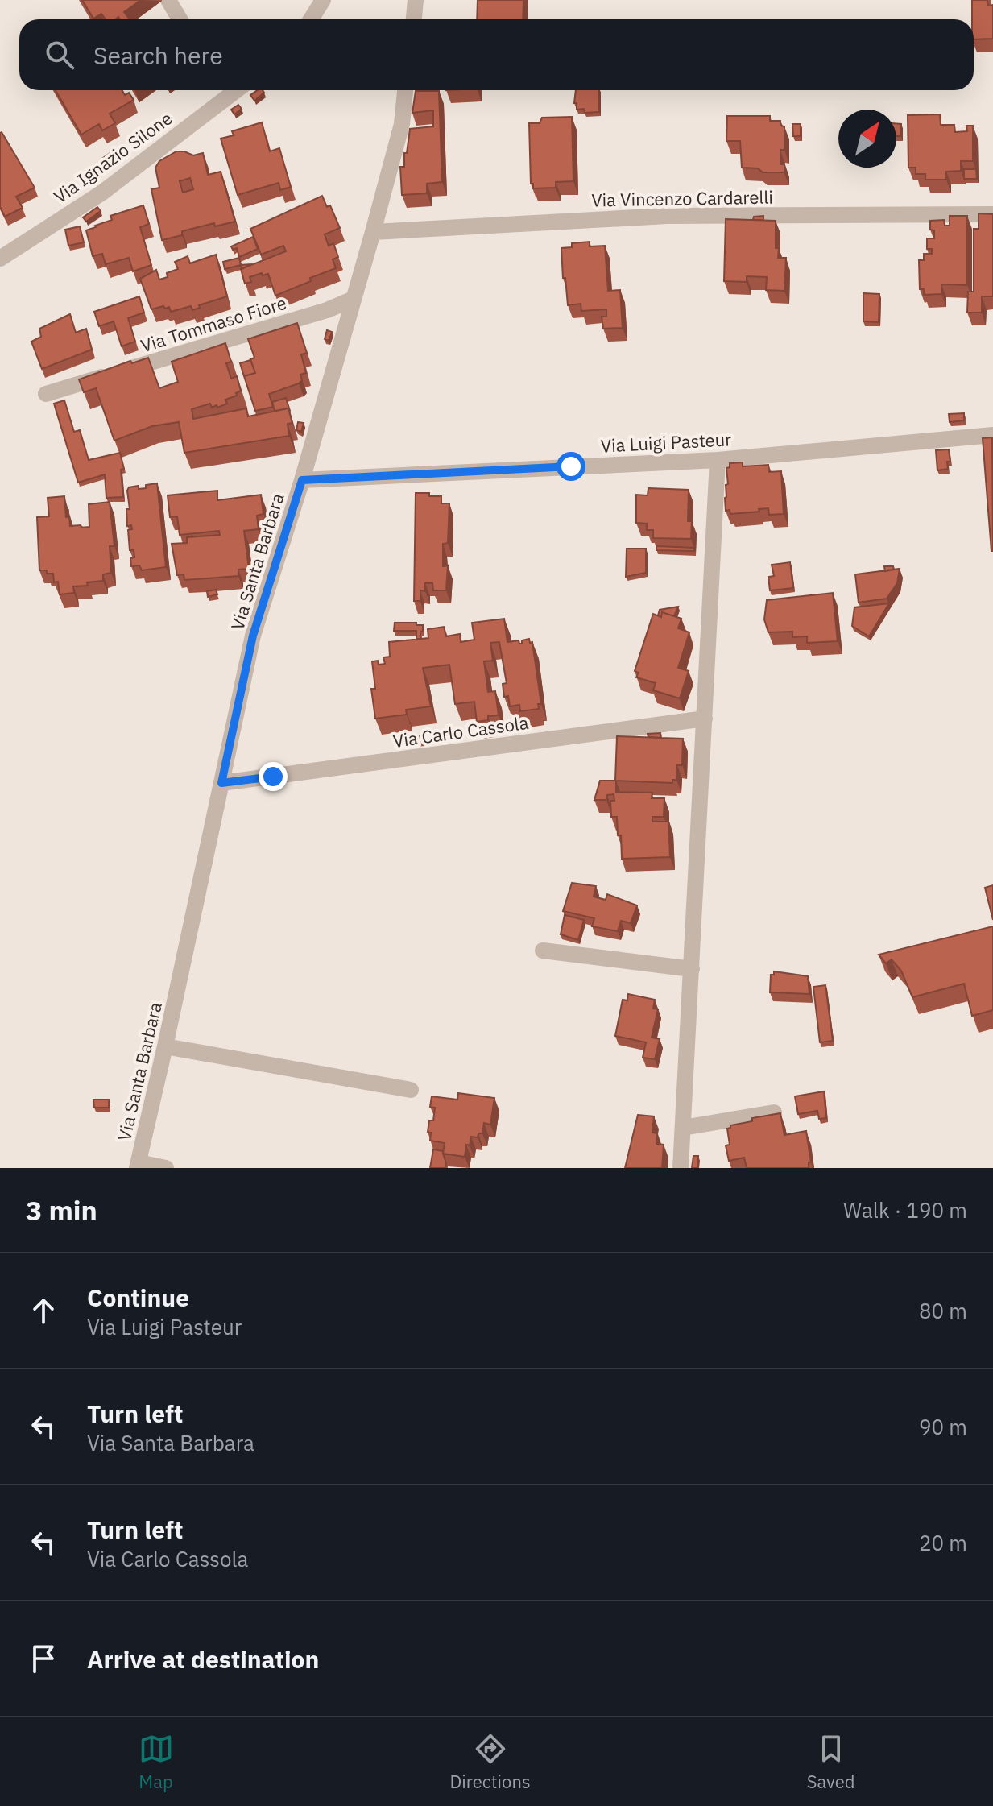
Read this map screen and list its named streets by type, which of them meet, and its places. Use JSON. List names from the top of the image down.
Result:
{
  "streets": {
    "street": [
      "Via Ignazio Silone",
      "Via Vincenzo Cardarelli",
      "Via Tommaso Fiore",
      "Via Luigi Pasteur",
      "Via Santa Barbara",
      "Via Carlo Cassola"
    ]
  },
  "crossings": [
    ["Via Vincenzo Cardarelli", "Via Santa Barbara"],
    ["Via Tommaso Fiore", "Via Santa Barbara"],
    ["Via Luigi Pasteur", "Via Santa Barbara"],
    ["Via Santa Barbara", "Via Carlo Cassola"]
  ],
  "north": "top right",
  "page": {
    "search": "Search here",
    "heading": ["3 min", "Walk · 190 m"],
    "list": [
      ["Continue", "Via Luigi Pasteur", "80 m"],
      ["Turn left", "Via Santa Barbara", "90 m"],
      ["Turn left", "Via Carlo Cassola", "20 m"],
      "Arrive at destination"
    ],
    "nav": ["Map", "Directions", "Saved"]
  }
}
